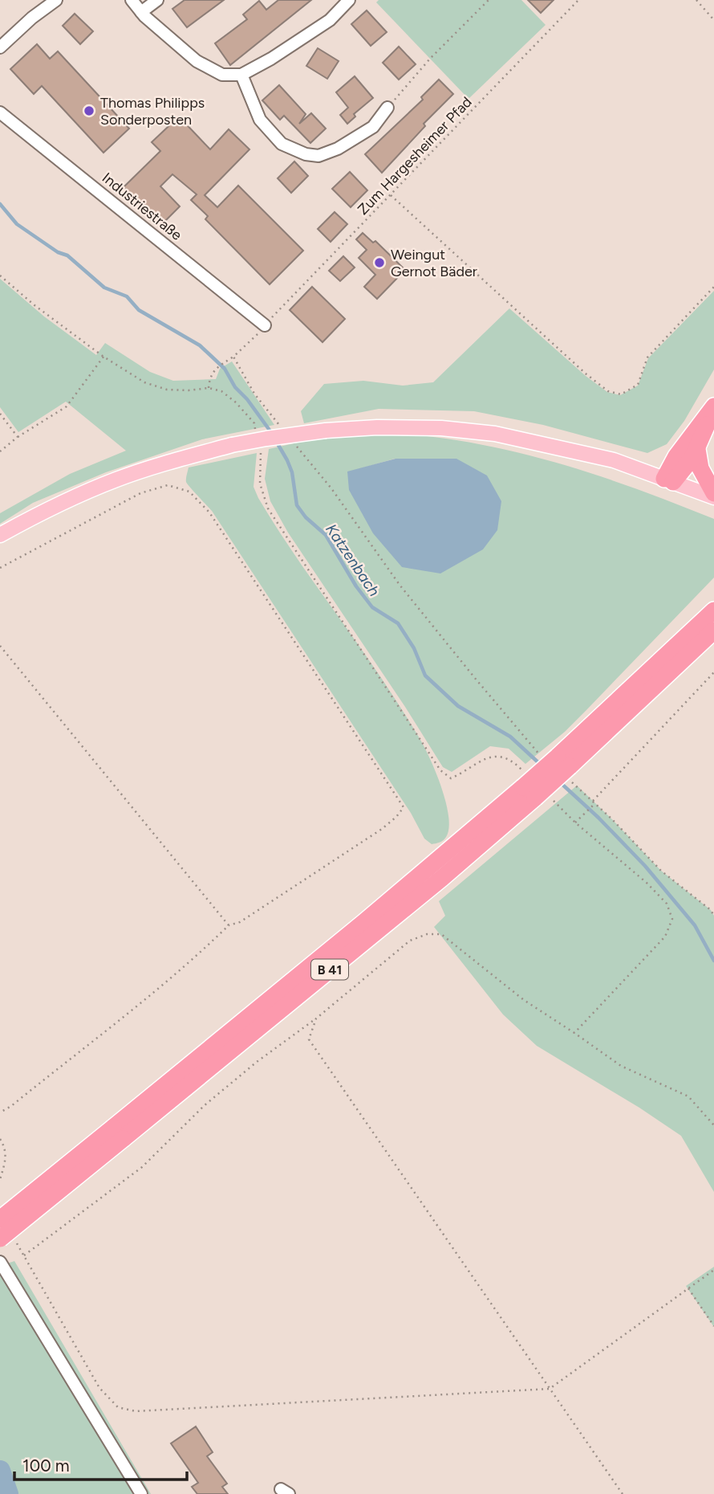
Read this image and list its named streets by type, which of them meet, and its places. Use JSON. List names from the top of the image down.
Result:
{
  "streets": {
    "highway": ["B 41"],
    "street": ["Industriestraße"],
    "path": ["Zum Hargesheimer Pfad"]
  },
  "crossings": [
    ["Zum Hargesheimer Pfad", "Industriestraße"]
  ],
  "water": ["Katzenbach"],
  "places": ["Thomas Philipps Sonderposten", "Weingut Gernot Bäder"],
  "scale_bar": "100 m"
}
